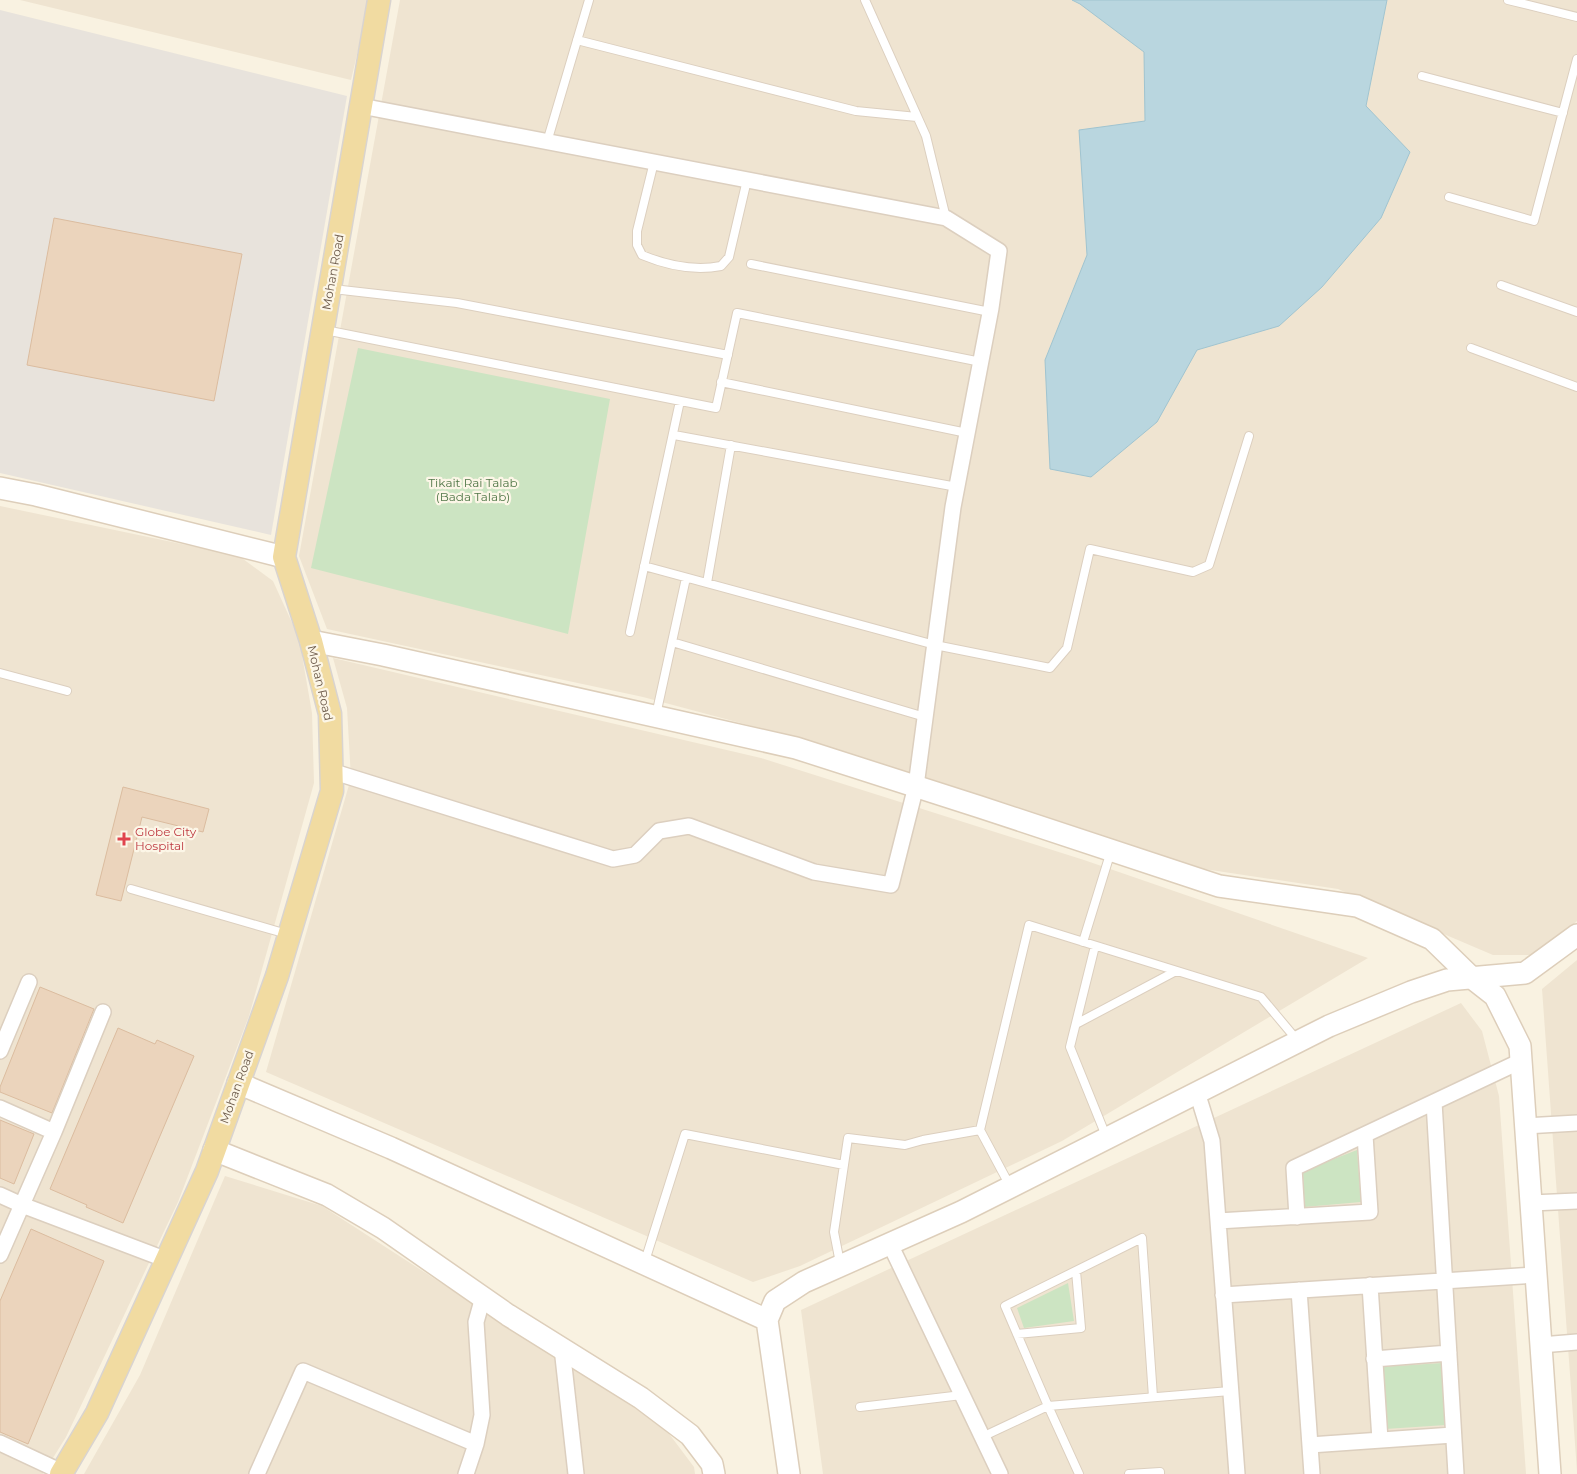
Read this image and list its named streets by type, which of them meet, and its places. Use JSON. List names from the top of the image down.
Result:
{
  "streets": {
    "main road": ["Mohan Road"]
  },
  "parks": ["Tikait Rai Talab (Bada Talab)"],
  "places": {
    "health": ["Globe City Hospital"]
  }
}
